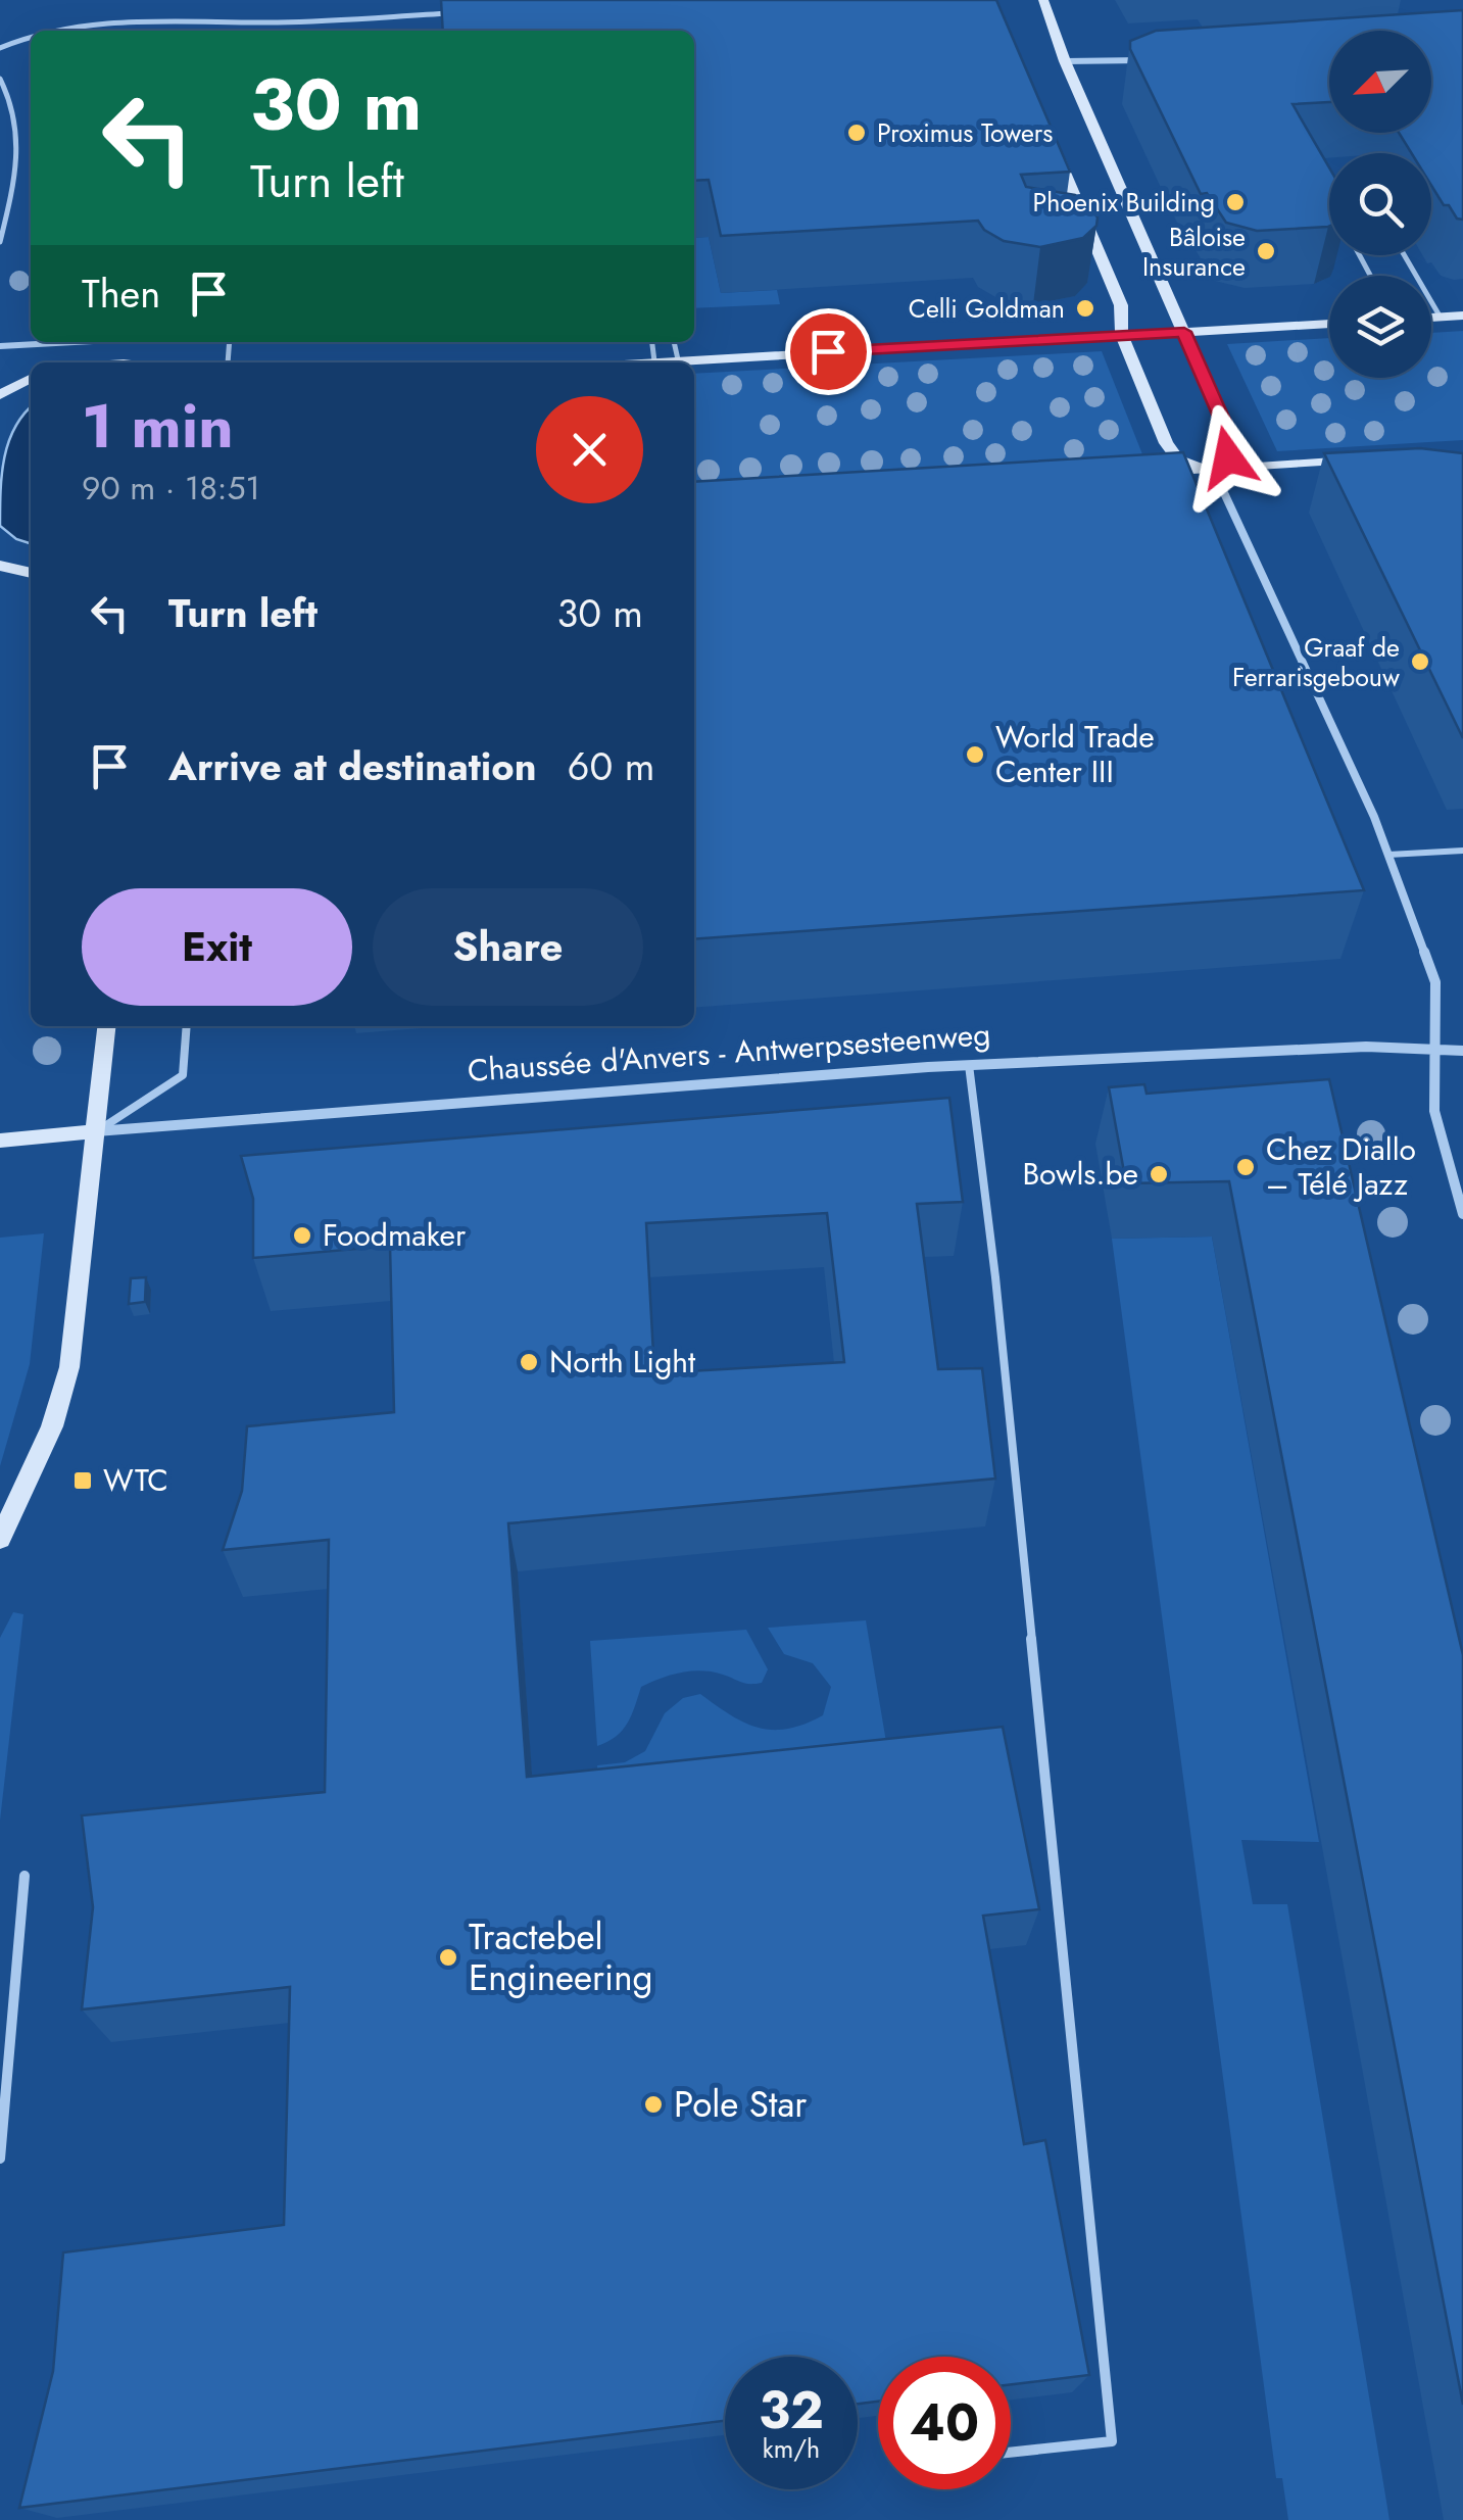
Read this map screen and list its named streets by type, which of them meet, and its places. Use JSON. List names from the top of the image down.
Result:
{
  "streets": {
    "street": ["Chaussée d'Anvers - Antwerpsesteenweg"]
  },
  "places": {
    "other": [
      "Proximus Towers",
      "Phoenix Building",
      "Bâloise Insurance",
      "Celli Goldman",
      "Graaf de Ferrarisgebouw",
      "World Trade Center III",
      "Chez Diallo – Télé Jazz",
      "Bowls.be",
      "Foodmaker",
      "North Light",
      "Tractebel Engineering",
      "Pole Star"
    ],
    "transit": ["WTC"]
  },
  "north": "bottom left",
  "page": {
    "turn": ["30 m", "Turn left"],
    "then": "Then",
    "heading": ["1 min", "90 m · 18:51"],
    "list": [
      {
        "name": "Turn left",
        "value": "30 m"
      },
      {
        "name": "Arrive at destination",
        "value": "60 m"
      }
    ],
    "buttons": ["Exit", "Share"],
    "speed": "32 km/h",
    "limit": "40"
  }
}
